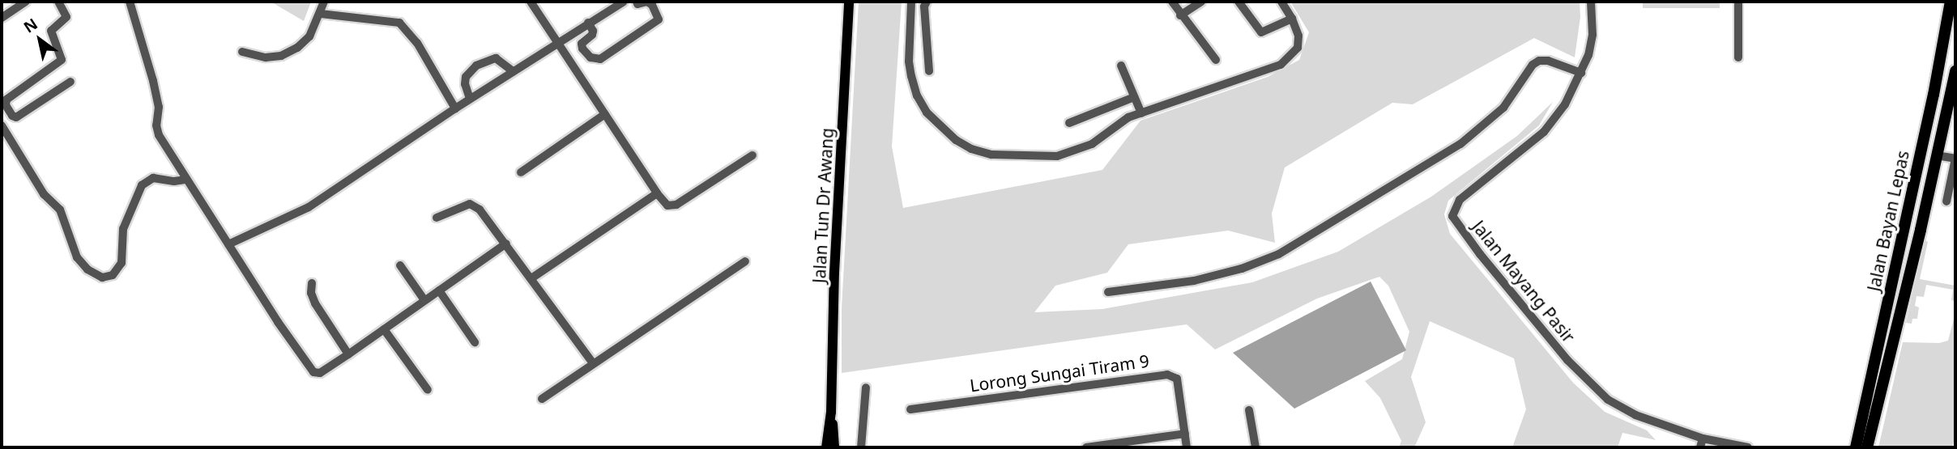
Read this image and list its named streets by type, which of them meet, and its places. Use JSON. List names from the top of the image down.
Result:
{
  "streets": {
    "highway": ["Jalan Bayan Lepas"],
    "main road": ["Jalan Tun Dr Awang"],
    "street": ["Jalan Mayang Pasir", "Lorong Sungai Tiram 9"]
  },
  "north": "top left"
}
